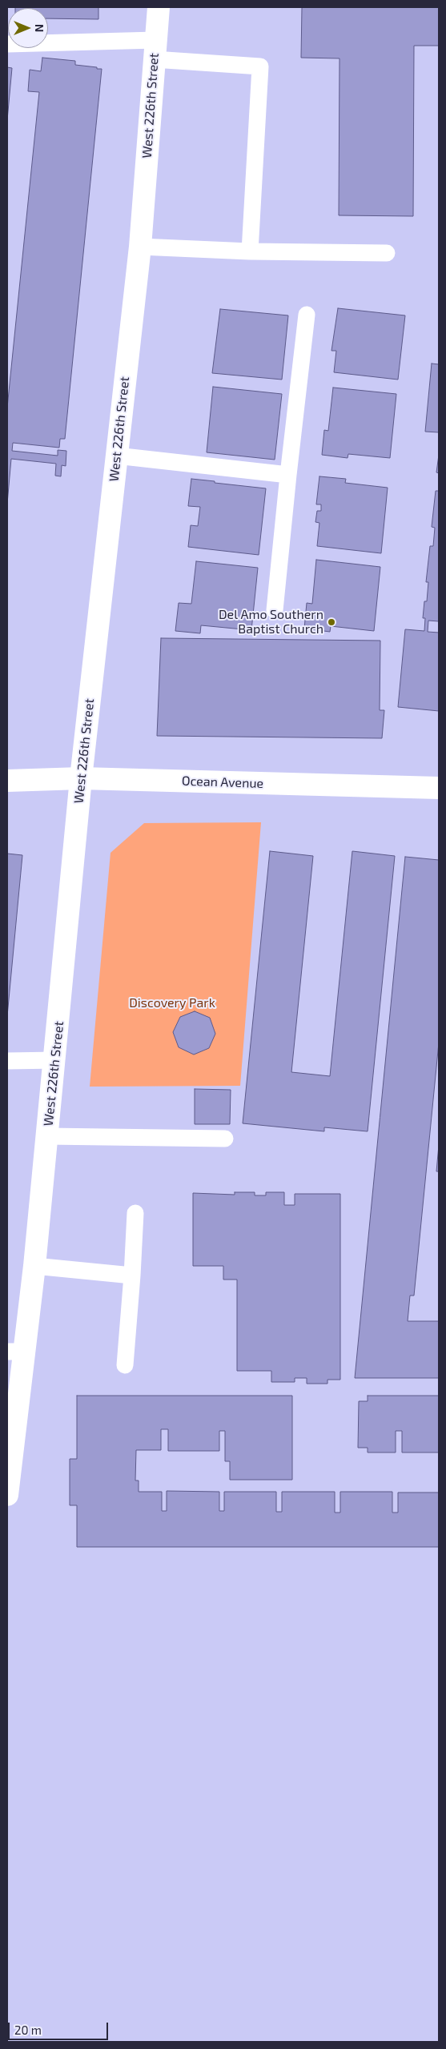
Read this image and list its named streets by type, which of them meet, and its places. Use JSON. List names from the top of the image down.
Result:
{
  "streets": {
    "street": ["West 226th Street", "Ocean Avenue"]
  },
  "crossings": [
    ["West 226th Street", "Ocean Avenue"]
  ],
  "parks": ["Discovery Park"],
  "places": ["Del Amo Southern Baptist Church"],
  "scale_bar": "20 m",
  "north": "right"
}
